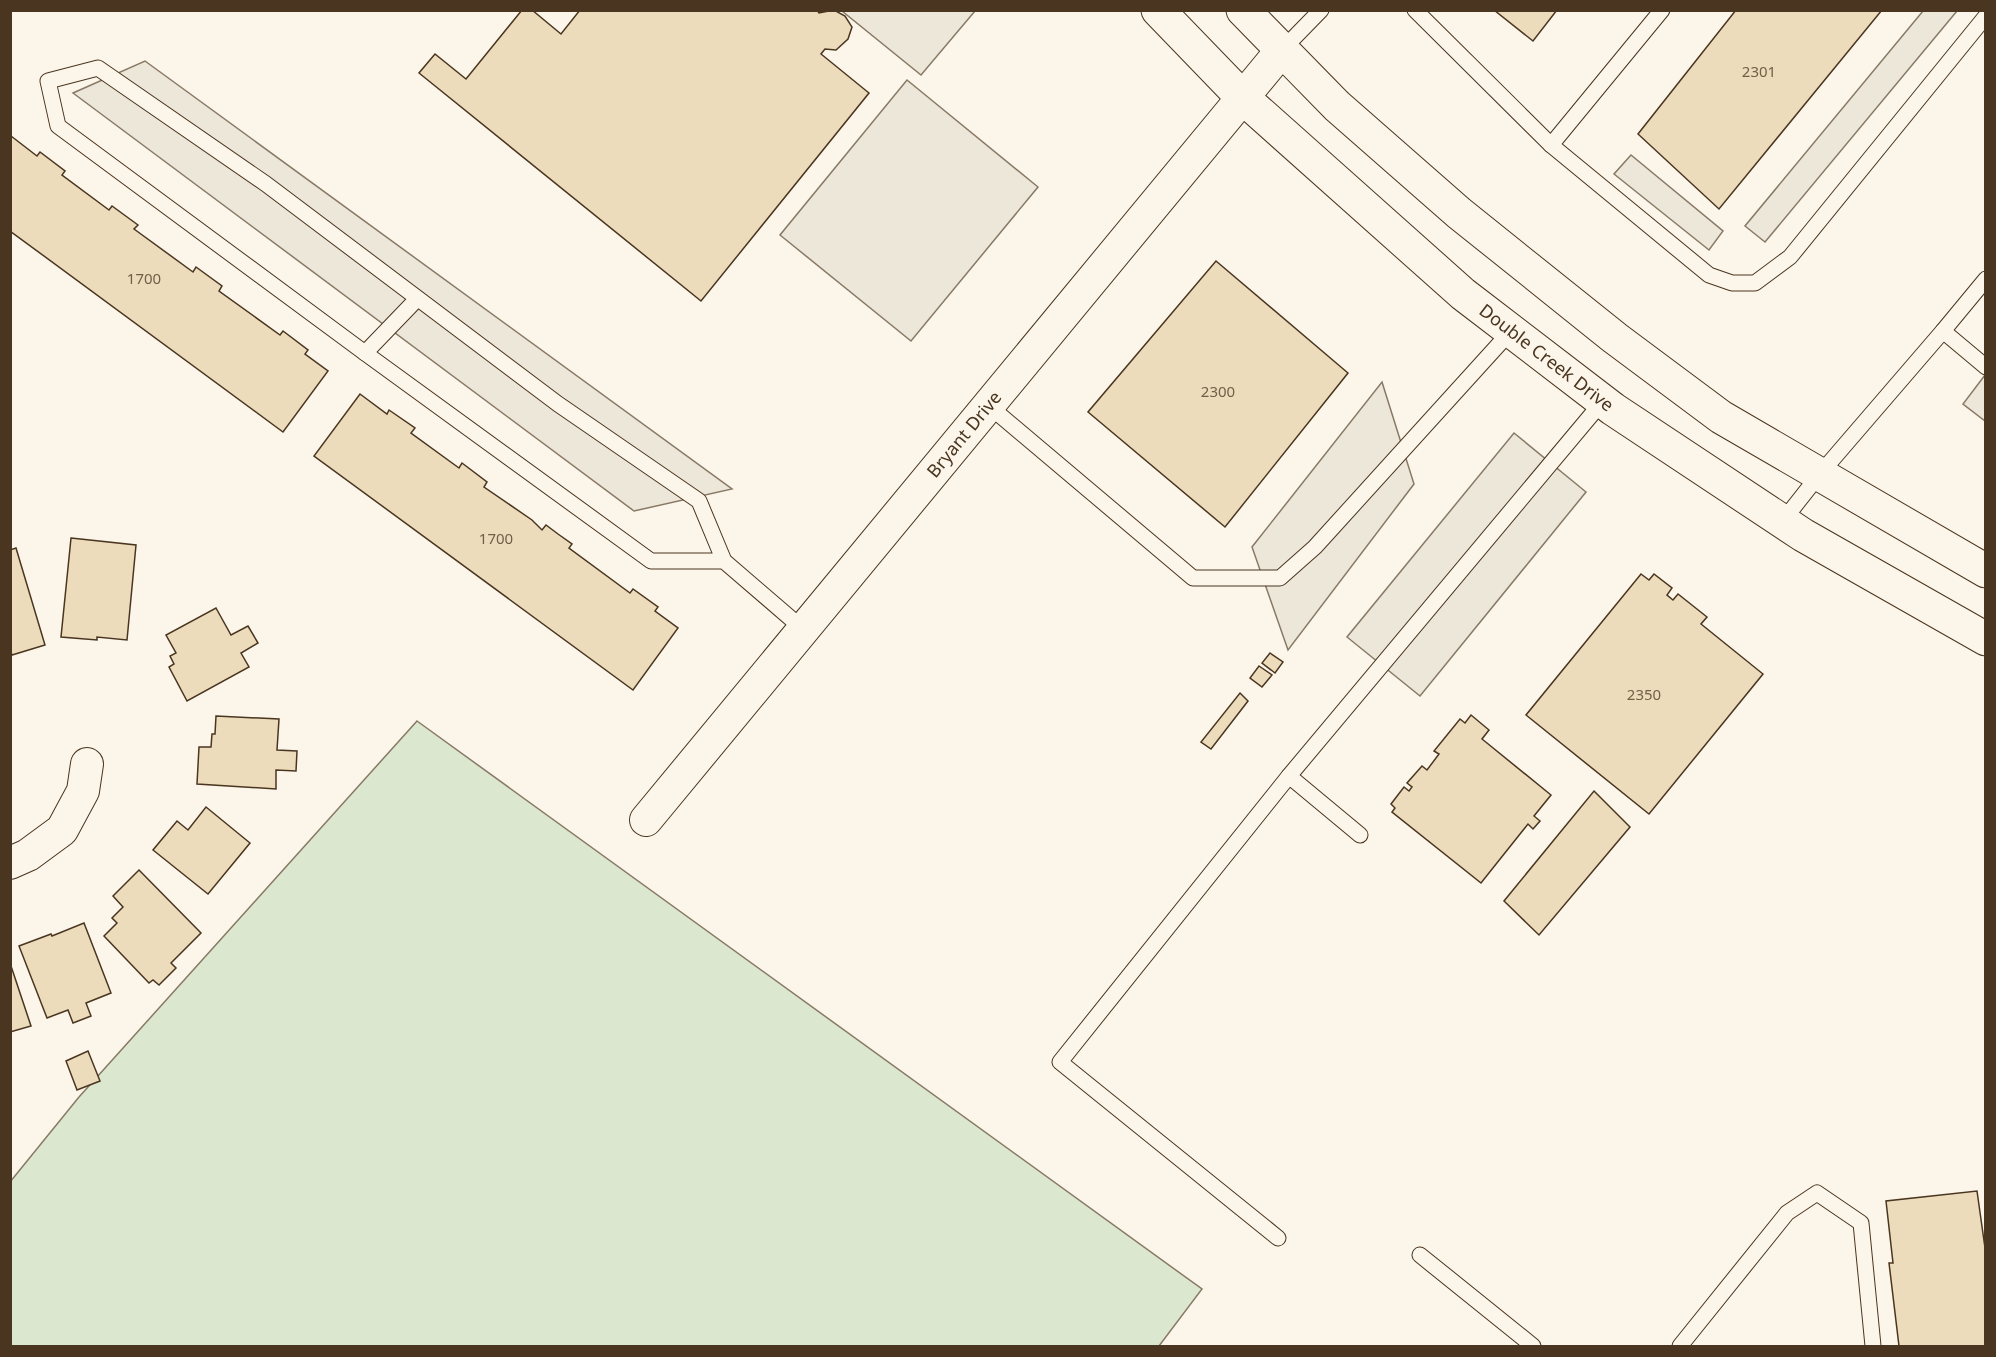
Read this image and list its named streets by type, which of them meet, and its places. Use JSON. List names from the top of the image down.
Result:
{
  "streets": {
    "street": ["Double Creek Drive", "Bryant Drive"]
  },
  "crossings": [
    ["Double Creek Drive", "Bryant Drive"]
  ],
  "house_numbers": [
    "2301",
    "1700",
    "2300",
    "1700",
    "2350"
  ]
}
